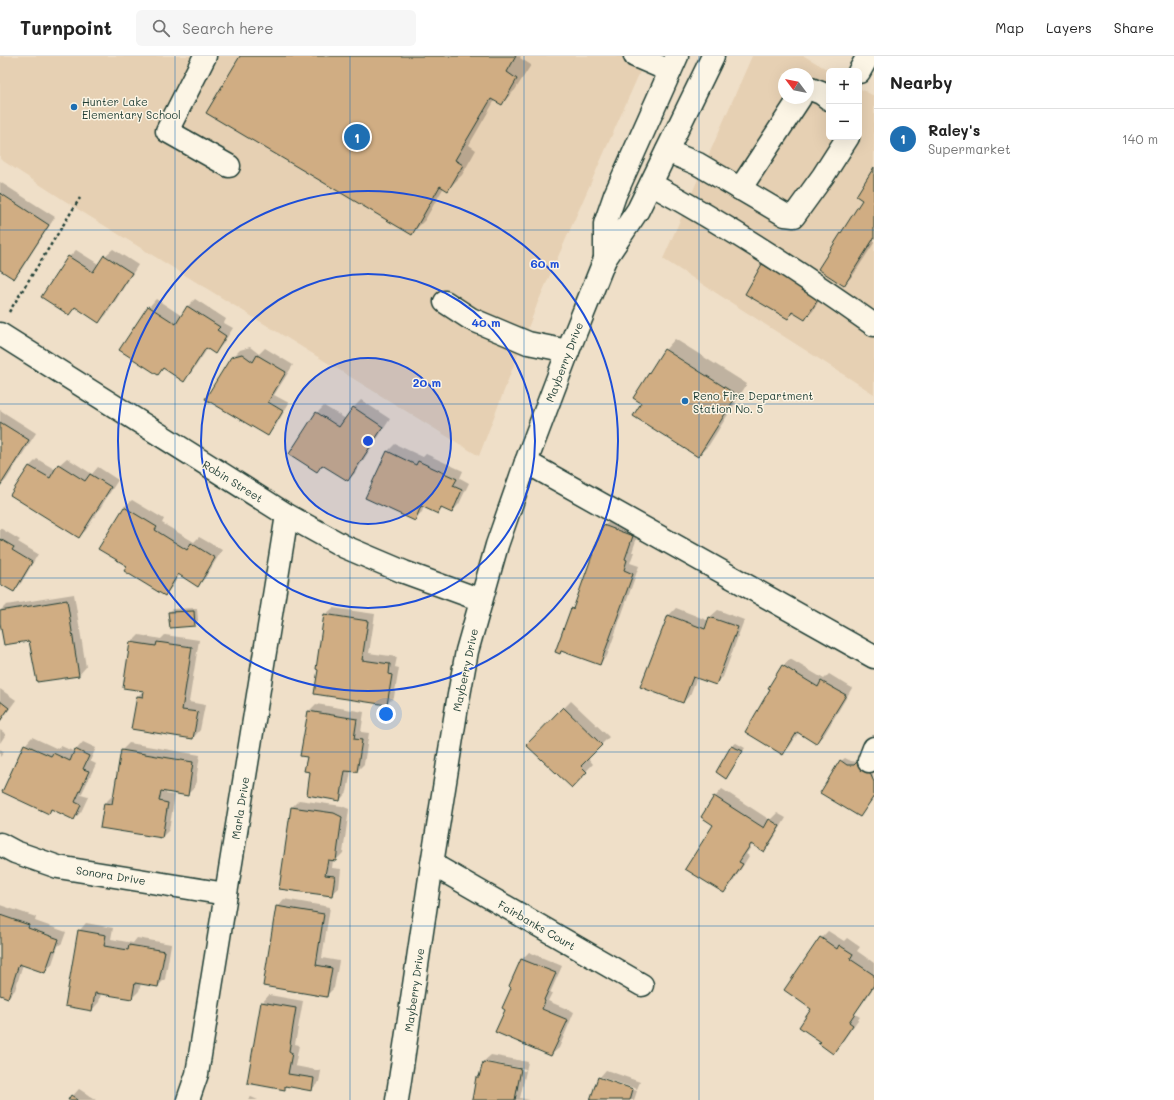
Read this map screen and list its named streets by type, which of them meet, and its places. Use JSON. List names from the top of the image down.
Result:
{
  "streets": {
    "street": [
      "Mayberry Drive",
      "Robin Street",
      "Marla Drive",
      "Sonora Drive",
      "Fairbanks Court"
    ]
  },
  "crossings": [
    ["Mayberry Drive", "Robin Street"],
    ["Mayberry Drive", "Fairbanks Court"],
    ["Robin Street", "Marla Drive"],
    ["Marla Drive", "Sonora Drive"]
  ],
  "places": ["Hunter Lake Elementary School", "Reno Fire Department Station No. 5"],
  "north": "top left",
  "page": {
    "header": "Turnpoint",
    "search": "Search here",
    "nav": ["Map", "Layers", "Share"],
    "heading": "Nearby",
    "map_buttons": ["+", "−"],
    "list": [
      {
        "mark": "1",
        "name": "Raley's",
        "note": "Supermarket",
        "value": "140 m"
      }
    ],
    "pins": "1"
  },
  "rings": ["60 m", "40 m", "20 m"]
}
